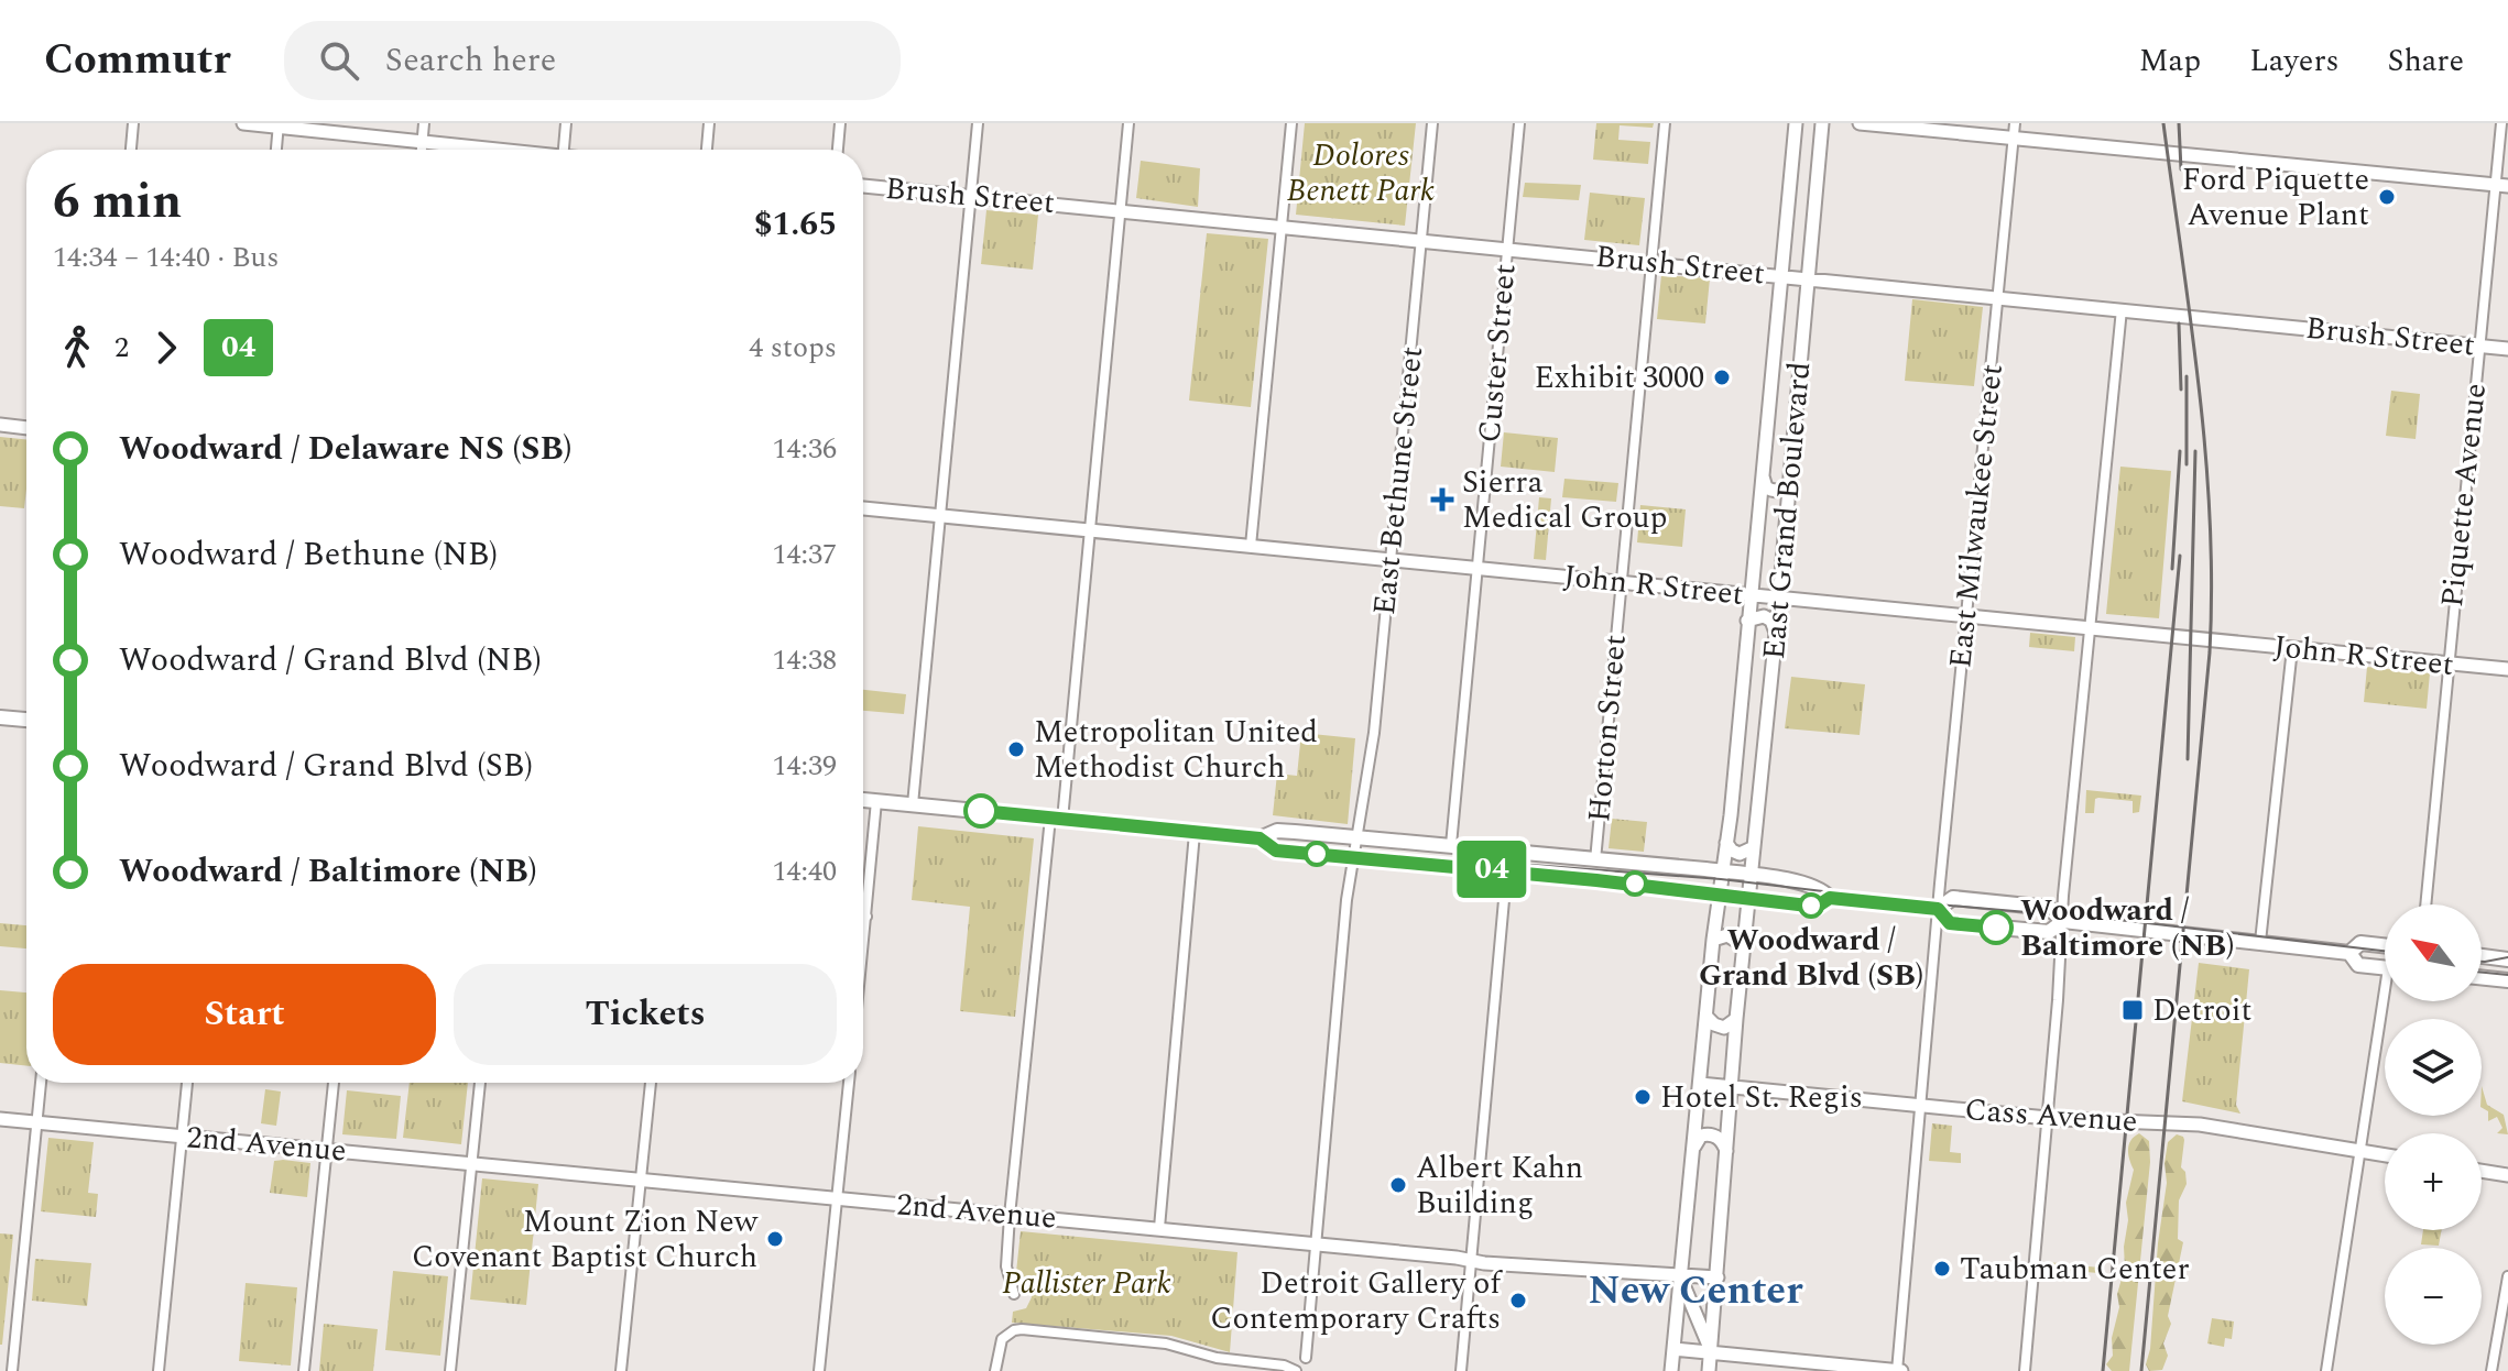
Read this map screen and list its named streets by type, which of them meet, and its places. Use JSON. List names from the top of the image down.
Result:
{
  "streets": {
    "street": [
      "Brush Street",
      "Custer Street",
      "East Bethune Street",
      "Piquette Avenue",
      "East Grand Boulevard",
      "East Milwaukee Street",
      "John R Street",
      "Horton Street",
      "Cass Avenue",
      "2nd Avenue"
    ]
  },
  "crossings": [
    ["Brush Street", "Custer Street"],
    ["Brush Street", "East Bethune Street"],
    ["Brush Street", "Piquette Avenue"],
    ["Brush Street", "East Grand Boulevard"],
    ["Brush Street", "East Milwaukee Street"],
    ["Brush Street", "Horton Street"],
    ["Custer Street", "John R Street"],
    ["East Bethune Street", "John R Street"],
    ["East Bethune Street", "2nd Avenue"],
    ["Piquette Avenue", "John R Street"],
    ["East Grand Boulevard", "John R Street"],
    ["East Grand Boulevard", "Cass Avenue"],
    ["East Grand Boulevard", "2nd Avenue"],
    ["East Milwaukee Street", "John R Street"],
    ["East Milwaukee Street", "Cass Avenue"],
    ["John R Street", "Horton Street"]
  ],
  "districts": ["New Center"],
  "parks": ["Dolores Benett Park", "Pallister Park"],
  "places": {
    "other": [
      "Ford Piquette Avenue Plant",
      "Exhibit 3000",
      "Metropolitan United Methodist Church",
      "Woodward / Grand Blvd (SB)",
      "Woodward / Baltimore (NB)",
      "Hotel St. Regis",
      "Albert Kahn Building",
      "Mount Zion New Covenant Baptist Church",
      "Taubman Center",
      "Detroit Gallery of Contemporary Crafts"
    ],
    "health": ["Sierra Medical Group"],
    "transit": ["Detroit"]
  },
  "lines": ["bus line 04"],
  "north": "top left",
  "page": {
    "header": "Commutr",
    "search": "Search here",
    "nav": ["Map", "Layers", "Share"],
    "on_map": "04",
    "heading": ["6 min", "14:34 – 14:40 · Bus", "$1.65"],
    "legs": ["2", "04", "4 stops"],
    "list": [
      {
        "name": "Woodward / Delaware NS (SB)",
        "value": "14:36"
      },
      {
        "name": "Woodward / Bethune (NB)",
        "value": "14:37"
      },
      {
        "name": "Woodward / Grand Blvd (NB)",
        "value": "14:38"
      },
      {
        "name": "Woodward / Grand Blvd (SB)",
        "value": "14:39"
      },
      {
        "name": "Woodward / Baltimore (NB)",
        "value": "14:40"
      }
    ],
    "map_buttons": ["+", "−"],
    "buttons": ["Start", "Tickets"]
  }
}
